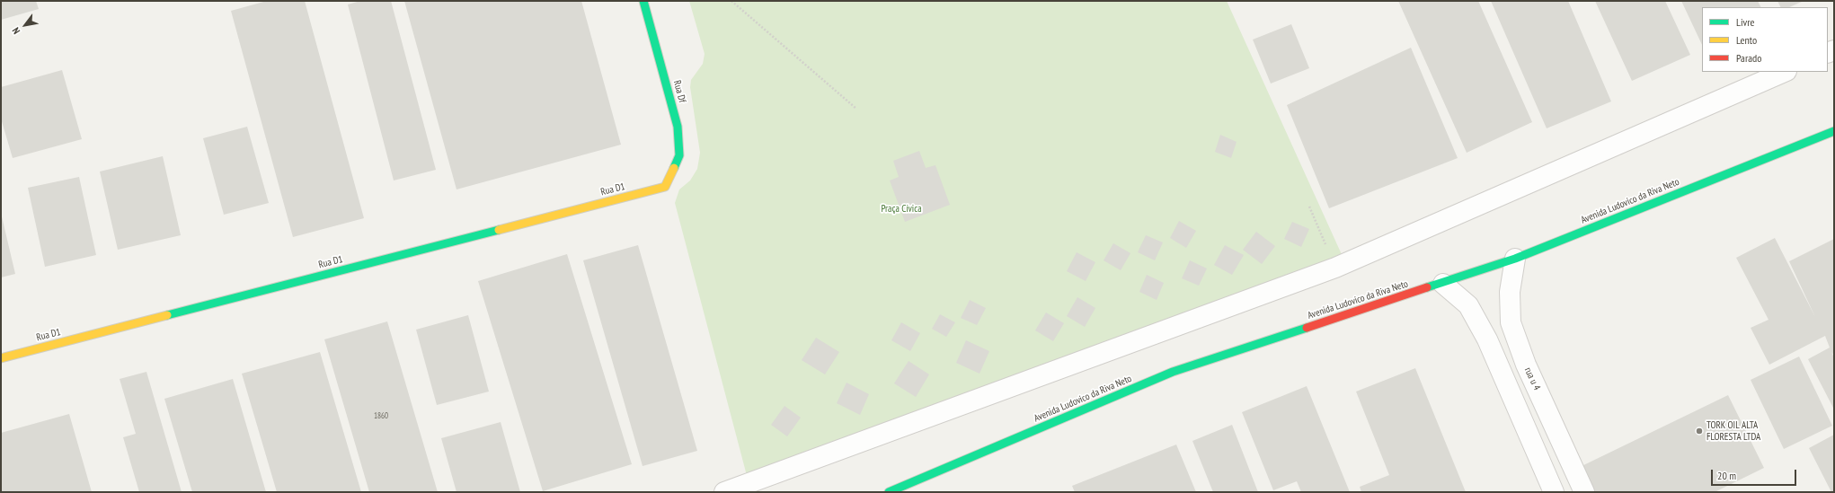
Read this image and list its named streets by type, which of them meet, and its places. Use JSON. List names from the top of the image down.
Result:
{
  "streets": {
    "street": [
      "Rua Df",
      "Rua D1",
      "Avenida Ludovico da Riva Neto",
      "rua u 4"
    ]
  },
  "crossings": [
    ["Rua Df", "Rua D1"],
    ["Avenida Ludovico da Riva Neto", "rua u 4"]
  ],
  "parks": ["Praça Cívica"],
  "places": ["TORK OIL ALTA FLORESTA LTDA"],
  "house_numbers": ["1860"],
  "legend": ["Livre", "Lento", "Parado"],
  "scale_bar": "20 m",
  "north": "bottom left"
}
